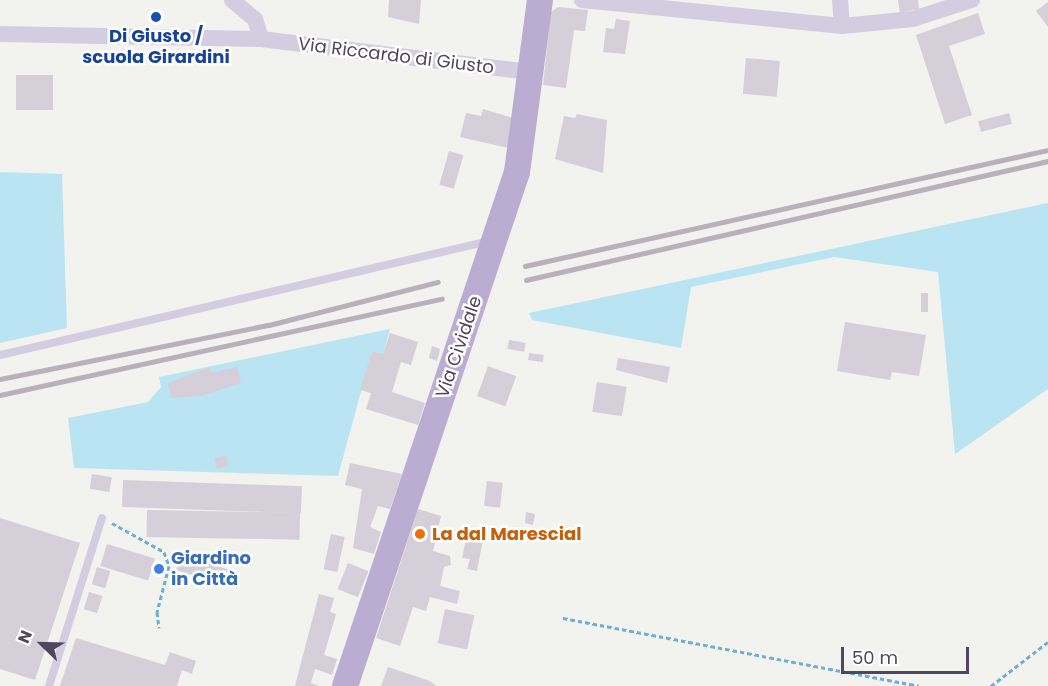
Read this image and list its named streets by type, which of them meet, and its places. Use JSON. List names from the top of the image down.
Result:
{
  "streets": {
    "main road": ["Via Cividale"],
    "street": ["Via Riccardo di Giusto"]
  },
  "crossings": [
    ["Via Riccardo di Giusto", "Via Cividale"]
  ],
  "places": ["Di Giusto / scuola Girardini", "La dal Marescial", "Giardino in Città"],
  "scale_bar": "50 m",
  "north": "top left"
}
